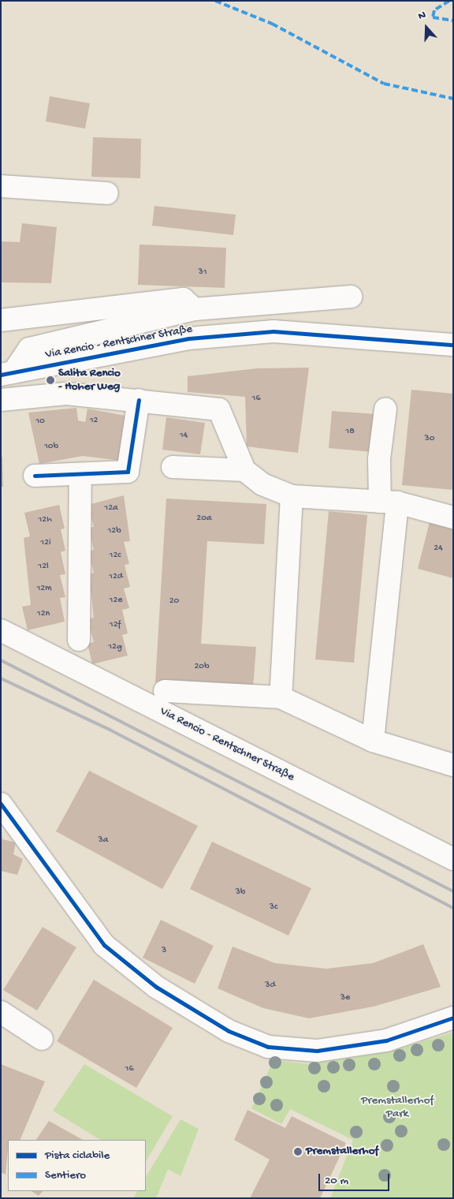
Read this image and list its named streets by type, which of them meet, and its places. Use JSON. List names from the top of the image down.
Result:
{
  "streets": {
    "street": ["Via Rencio - Rentschner Straße"]
  },
  "parks": ["Premstallerhof Park"],
  "places": ["Salita Rencio - Hoher Weg", "Premstallerhof"],
  "house_numbers": [
    "31",
    "16",
    "12",
    "10",
    "18",
    "14",
    "30",
    "10b",
    "12a",
    "20a",
    "12h",
    "12b",
    "12i",
    "24",
    "12c",
    "12l",
    "12d",
    "12m",
    "12e",
    "20",
    "12n",
    "12f",
    "12g",
    "20b",
    "3a",
    "3b",
    "3c",
    "3",
    "3d",
    "3e",
    "16"
  ],
  "legend": ["Pista ciclabile", "Sentiero"],
  "scale_bar": "20 m",
  "north": "top"
}
